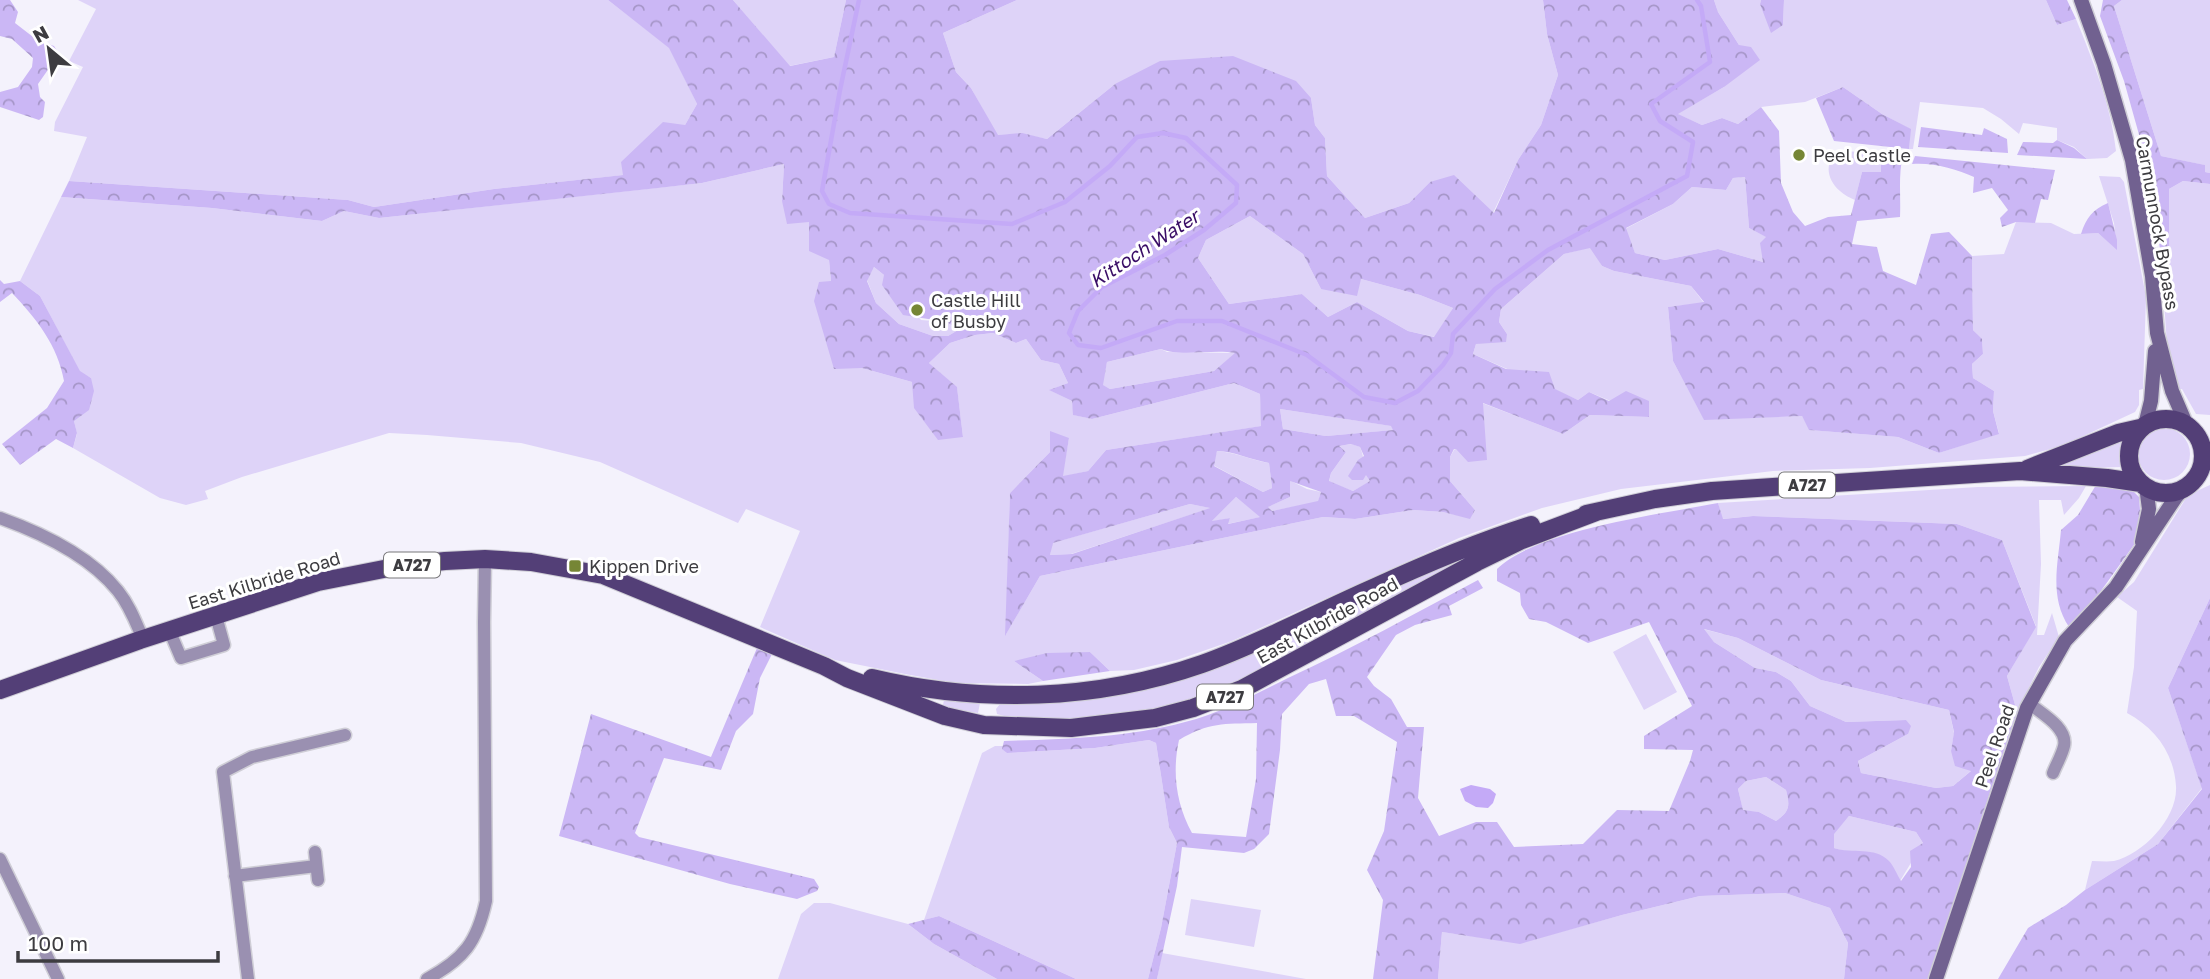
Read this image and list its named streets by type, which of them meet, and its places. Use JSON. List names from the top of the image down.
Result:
{
  "streets": {
    "main road": ["A727", "East Kilbride Road"],
    "street": ["Carmunnock Bypass", "Peel Road"]
  },
  "crossings": [
    ["Carmunnock Bypass", "East Kilbride Road"],
    ["Carmunnock Bypass", "Peel Road"],
    ["East Kilbride Road", "Peel Road"]
  ],
  "water": ["Kittoch Water"],
  "places": {
    "other": ["Peel Castle", "Castle Hill of Busby"],
    "transit": ["Kippen Drive"]
  },
  "scale_bar": "100 m",
  "north": "top left"
}
